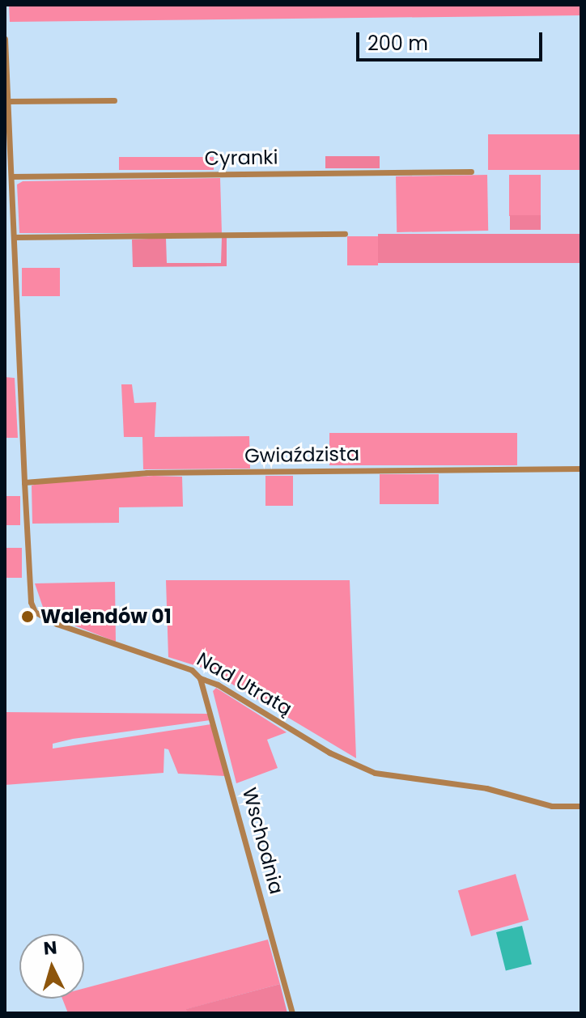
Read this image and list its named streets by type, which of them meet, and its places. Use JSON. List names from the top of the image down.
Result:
{
  "streets": {
    "street": [
      "Cyranki",
      "Gwiaździsta",
      "Nad Utratą",
      "Wschodnia"
    ]
  },
  "crossings": [
    ["Cyranki", "Nad Utratą"],
    ["Gwiaździsta", "Nad Utratą"],
    ["Nad Utratą", "Wschodnia"]
  ],
  "places": ["Walendów 01"],
  "scale_bar": "200 m",
  "north": "top"
}
